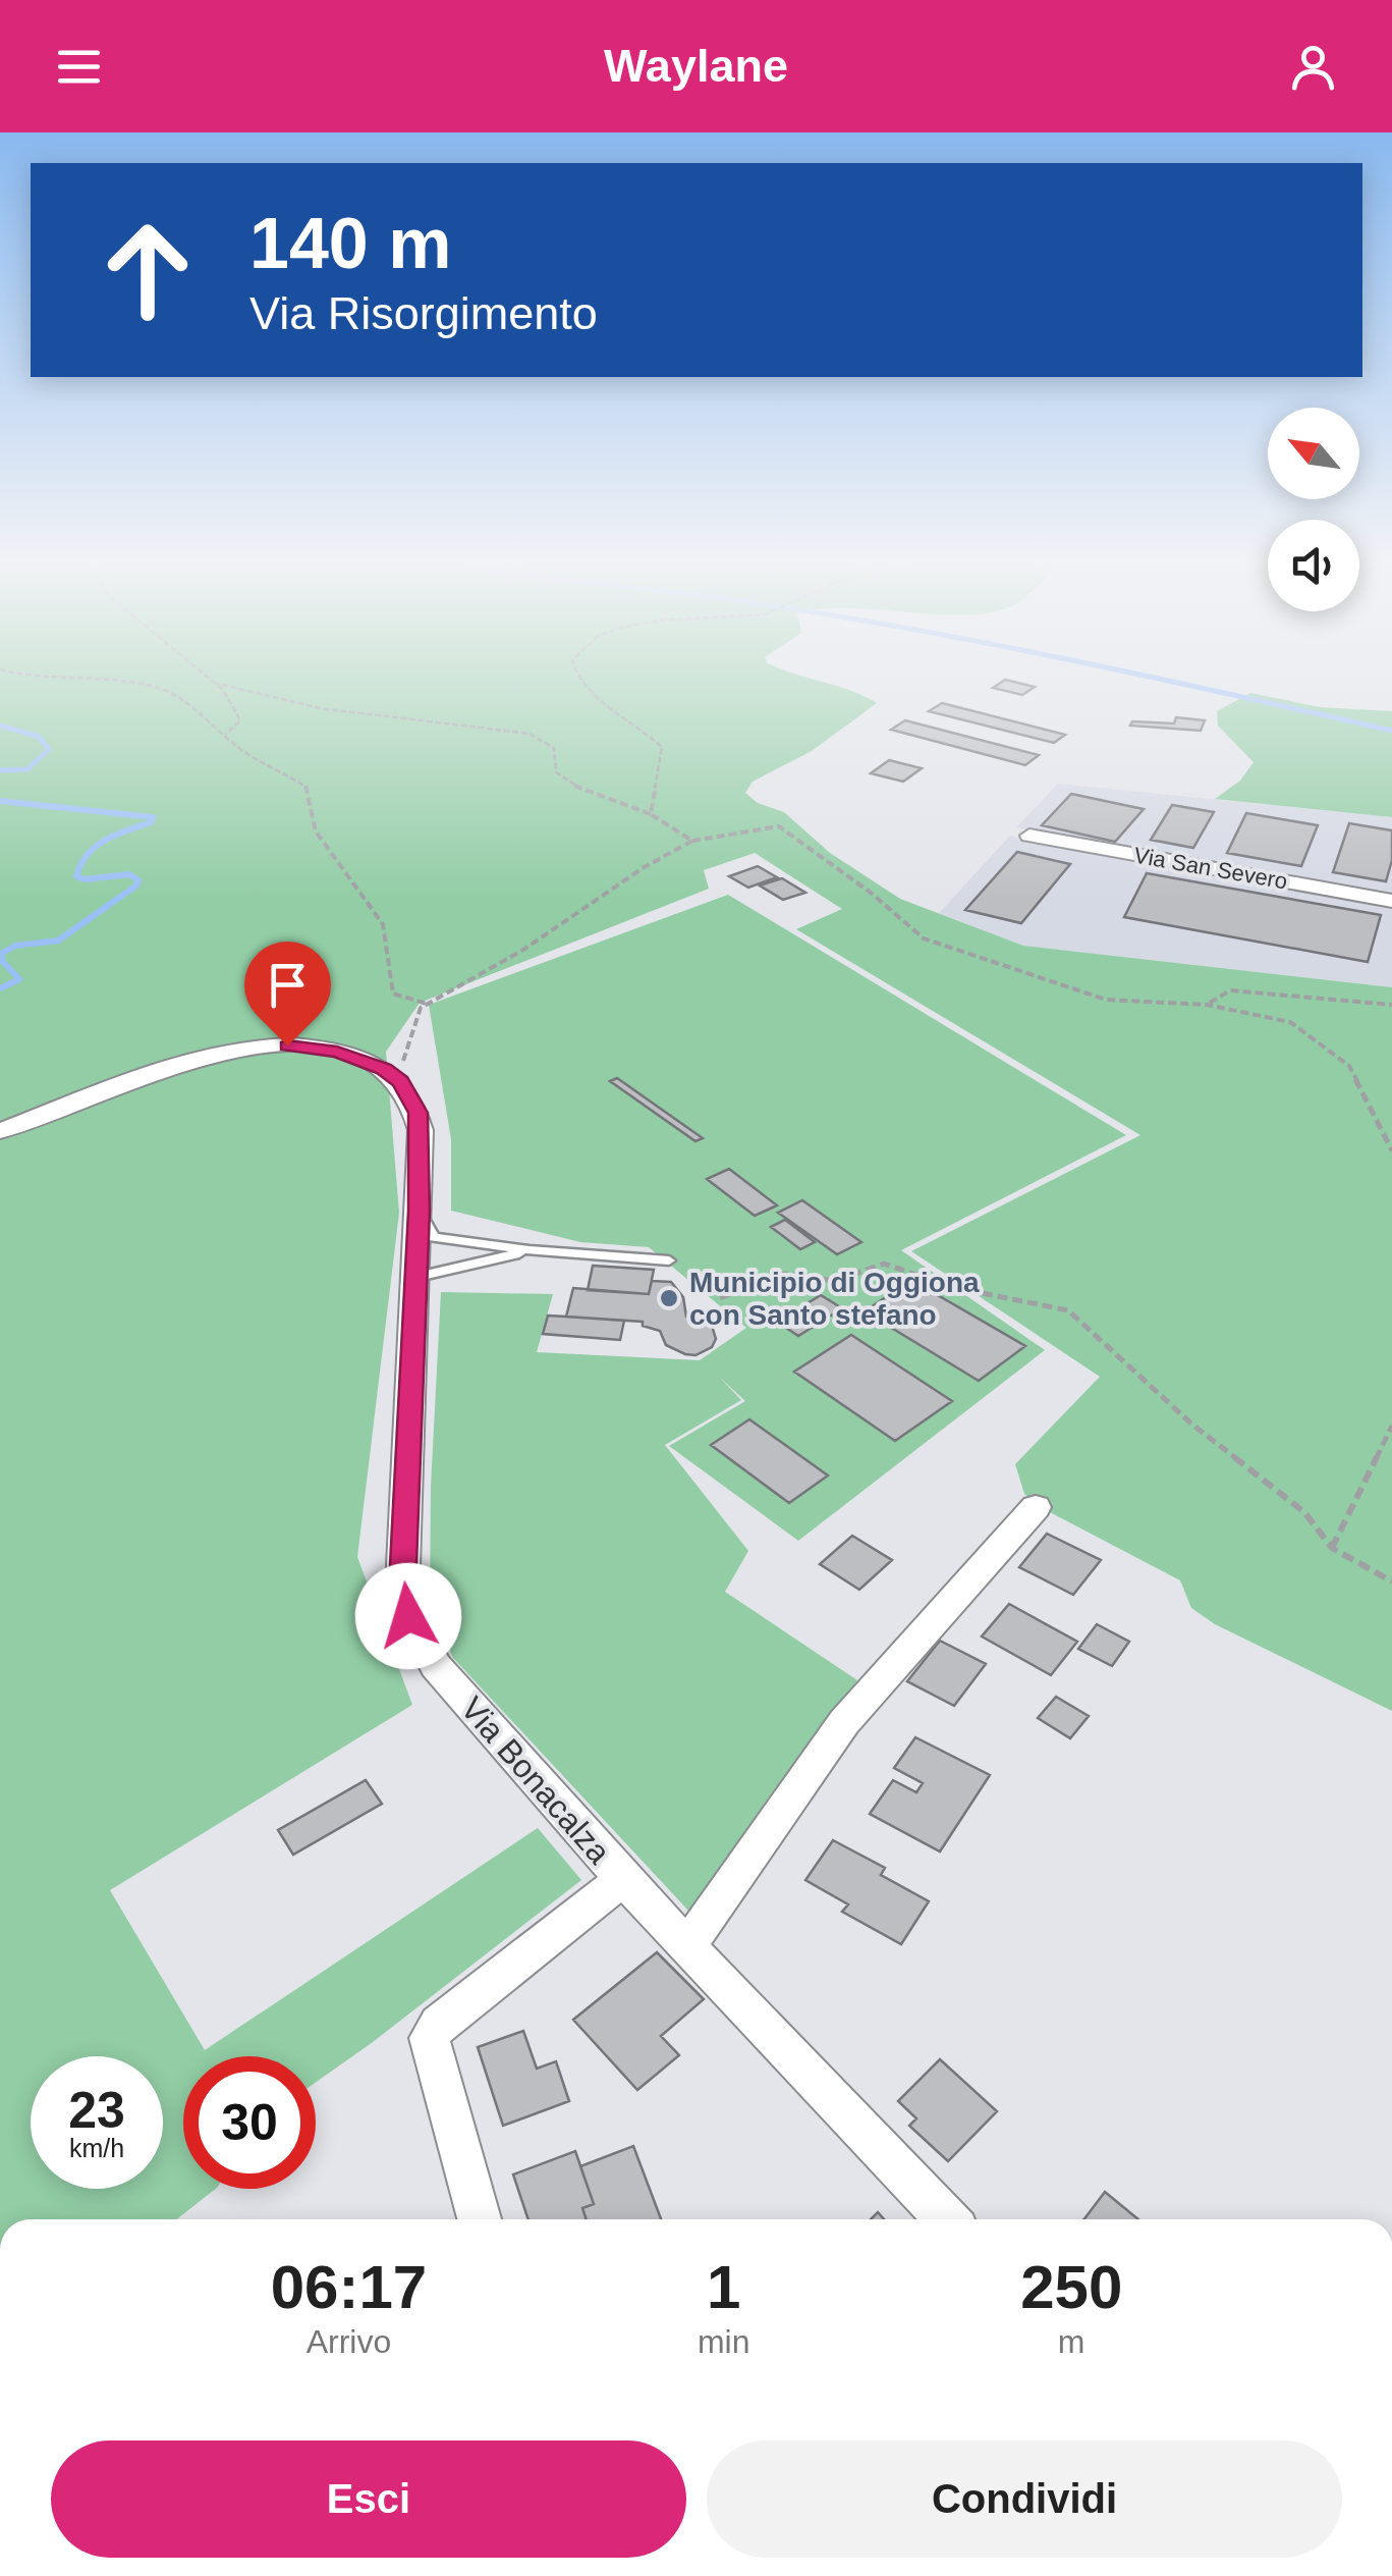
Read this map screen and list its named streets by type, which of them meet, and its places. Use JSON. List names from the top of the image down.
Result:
{
  "streets": {
    "street": ["Via San Severo", "Via Bonacalza"]
  },
  "places": ["Municipio di Oggiona con Santo stefano"],
  "north": "top left",
  "page": {
    "header": "Waylane",
    "turn": ["140 m", "Via Risorgimento"],
    "speed": "23 km/h",
    "limit": "30",
    "eta": [
      "06:17",
      "Arrivo",
      "1",
      "min",
      "250",
      "m"
    ],
    "buttons": ["Esci", "Condividi"]
  }
}
